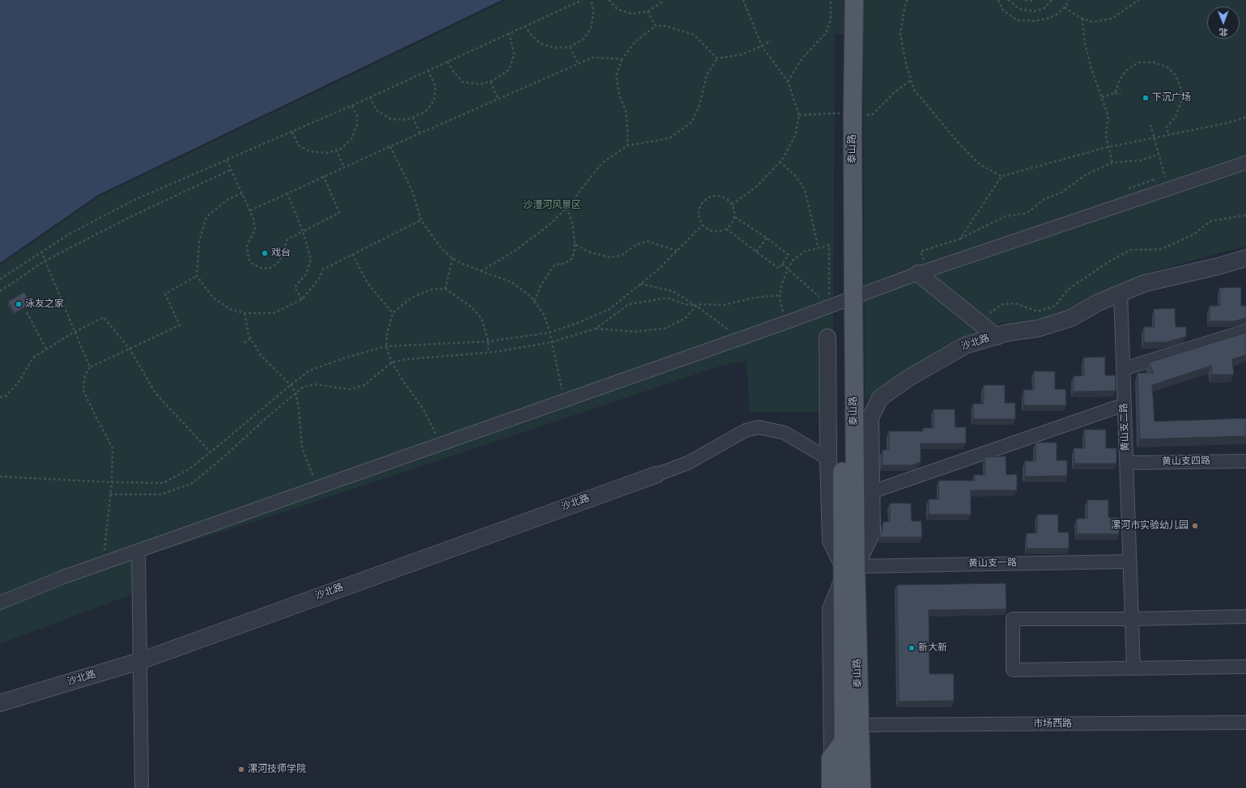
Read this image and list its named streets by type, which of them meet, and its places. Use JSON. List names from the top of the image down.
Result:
{
  "streets": {
    "main road": ["泰山路"],
    "street": [
      "沙北路",
      "黄山支二路",
      "黄山支四路",
      "黄山支一路",
      "市场西路"
    ]
  },
  "crossings": [
    ["泰山路", "沙北路"],
    ["泰山路", "黄山支一路"],
    ["泰山路", "市场西路"],
    ["沙北路", "黄山支二路"],
    ["沙北路", "黄山支一路"],
    ["黄山支二路", "黄山支四路"],
    ["黄山支二路", "黄山支一路"]
  ],
  "parks": ["沙澧河风景区"],
  "places": [
    "下沉广场",
    "戏台",
    "泳友之家",
    "漯河市实验幼儿园",
    "新大新",
    "漯河技师学院"
  ],
  "north": "bottom"
}
